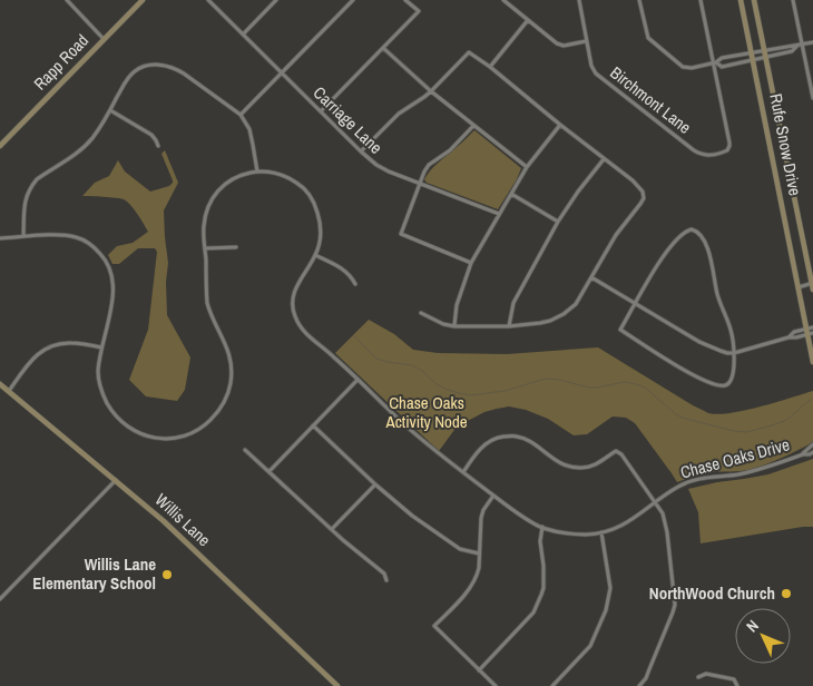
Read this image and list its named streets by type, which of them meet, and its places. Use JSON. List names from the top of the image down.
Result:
{
  "streets": {
    "main road": ["Rapp Road", "Rufe Snow Drive", "Willis Lane"],
    "street": ["Birchmont Lane", "Carriage Lane", "Chase Oaks Drive"]
  },
  "parks": ["Chase Oaks Activity Node"],
  "places": ["Willis Lane Elementary School", "NorthWood Church"],
  "north": "top left"
}
